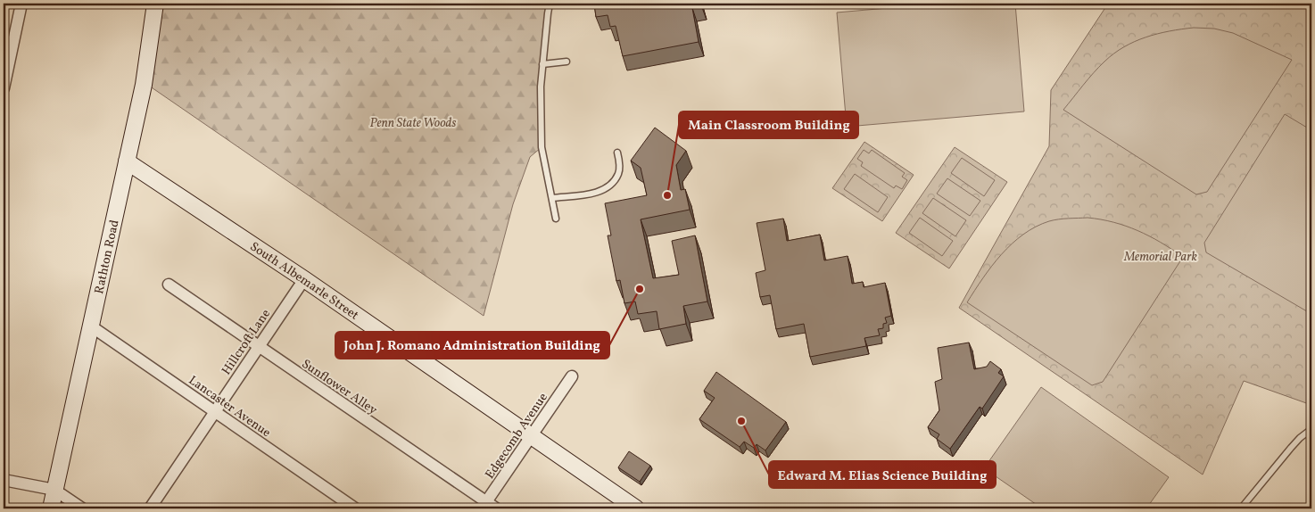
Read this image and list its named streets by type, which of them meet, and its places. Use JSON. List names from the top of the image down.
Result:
{
  "streets": {
    "street": [
      "Rathton Road",
      "South Albemarle Street",
      "Hillcroft Lane",
      "Sunflower Alley",
      "Lancaster Avenue",
      "Edgecomb Avenue"
    ]
  },
  "crossings": [
    ["Rathton Road", "South Albemarle Street"],
    ["Rathton Road", "Lancaster Avenue"],
    ["South Albemarle Street", "Hillcroft Lane"],
    ["South Albemarle Street", "Edgecomb Avenue"],
    ["Hillcroft Lane", "Sunflower Alley"],
    ["Hillcroft Lane", "Lancaster Avenue"],
    ["Sunflower Alley", "Edgecomb Avenue"]
  ],
  "parks": ["Penn State Woods", "Memorial Park"],
  "places": ["Main Classroom Building", "John J. Romano Administration Building", "Edward M. Elias Science Building"]
}
